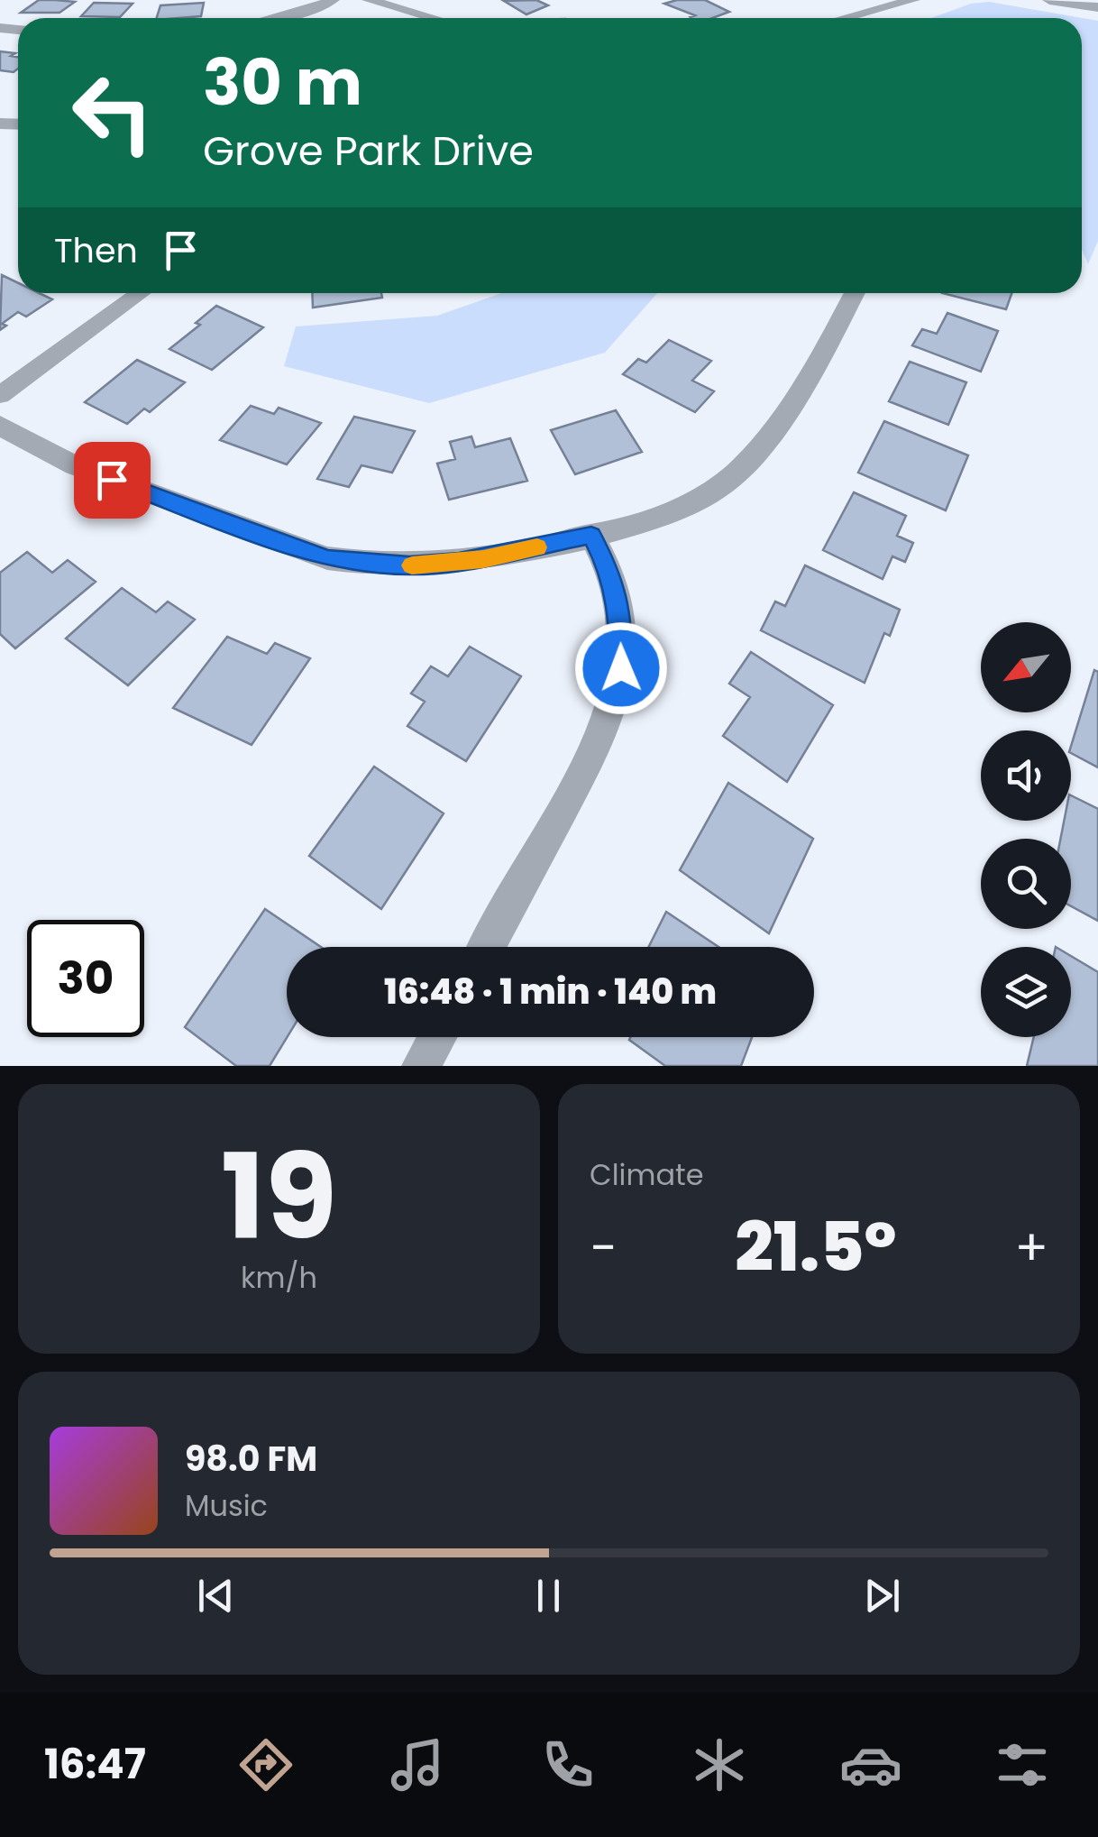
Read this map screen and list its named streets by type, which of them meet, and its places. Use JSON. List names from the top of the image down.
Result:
{
  "north": "bottom left",
  "page": {
    "turn": ["30 m", "Grove Park Drive"],
    "then": "Then",
    "limit": "30",
    "trip": "16:48 · 1 min · 140 m",
    "tile": [
      ["19", "km/h"],
      "Climate"
    ],
    "heat": ["−", "21.5°", "+"],
    "song": ["98.0 FM", "Music"],
    "tabs": "16:47"
  }
}
